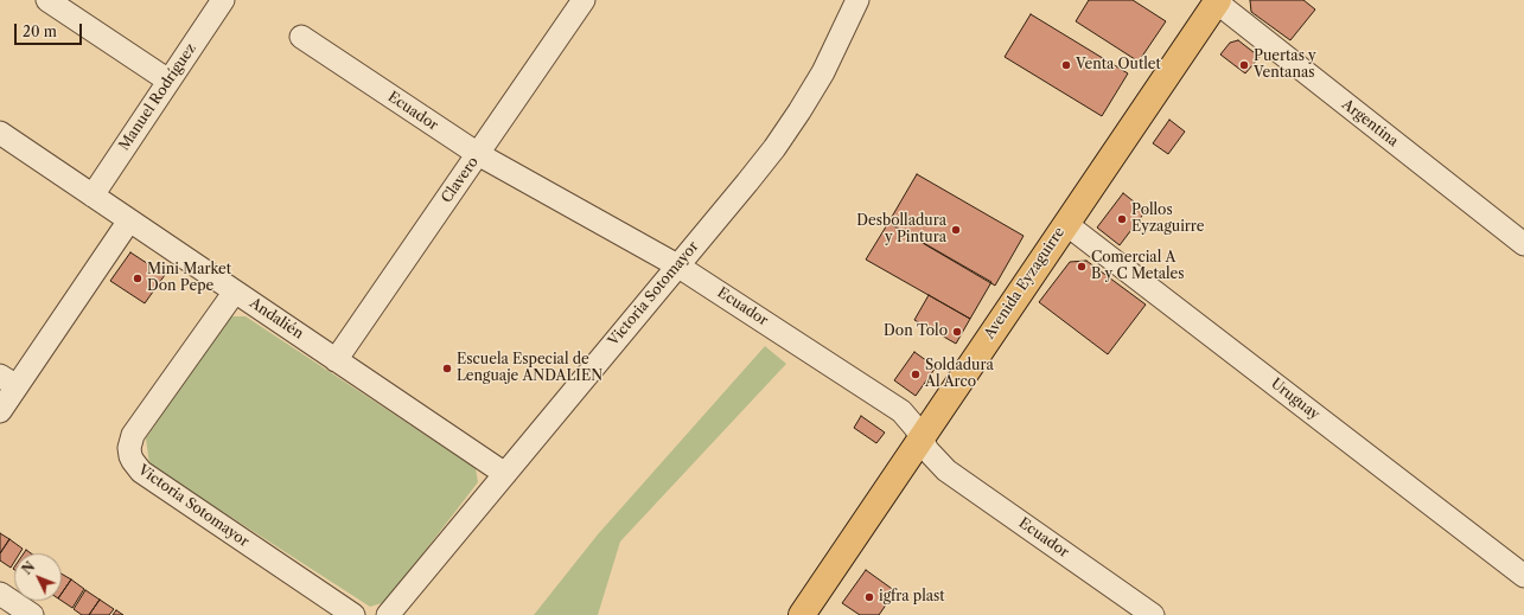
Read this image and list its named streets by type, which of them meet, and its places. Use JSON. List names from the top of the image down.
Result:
{
  "streets": {
    "main road": ["Avenida Eyzaguirre"],
    "street": [
      "Manuel Rodríguez",
      "Ecuador",
      "Argentina",
      "Clavero",
      "Victoria Sotomayor",
      "Andalién",
      "Uruguay"
    ]
  },
  "crossings": [
    ["Manuel Rodríguez", "Andalién"],
    ["Ecuador", "Clavero"],
    ["Ecuador", "Avenida Eyzaguirre"],
    ["Ecuador", "Victoria Sotomayor"],
    ["Argentina", "Avenida Eyzaguirre"],
    ["Clavero", "Andalién"],
    ["Avenida Eyzaguirre", "Uruguay"],
    ["Victoria Sotomayor", "Andalién"]
  ],
  "places": [
    "Venta Outlet",
    "Puertas y Ventanas",
    "Pollos Eyzaguirre",
    "Desbolladura y Pintura",
    "Comercial A B y C Metales",
    "Mini Market Don Pepe",
    "Don Tolo",
    "Escuela Especial de Lenguaje ANDALIEN",
    "Soldadura Al Arco",
    "igfra plast"
  ],
  "scale_bar": "20 m",
  "north": "top left"
}
